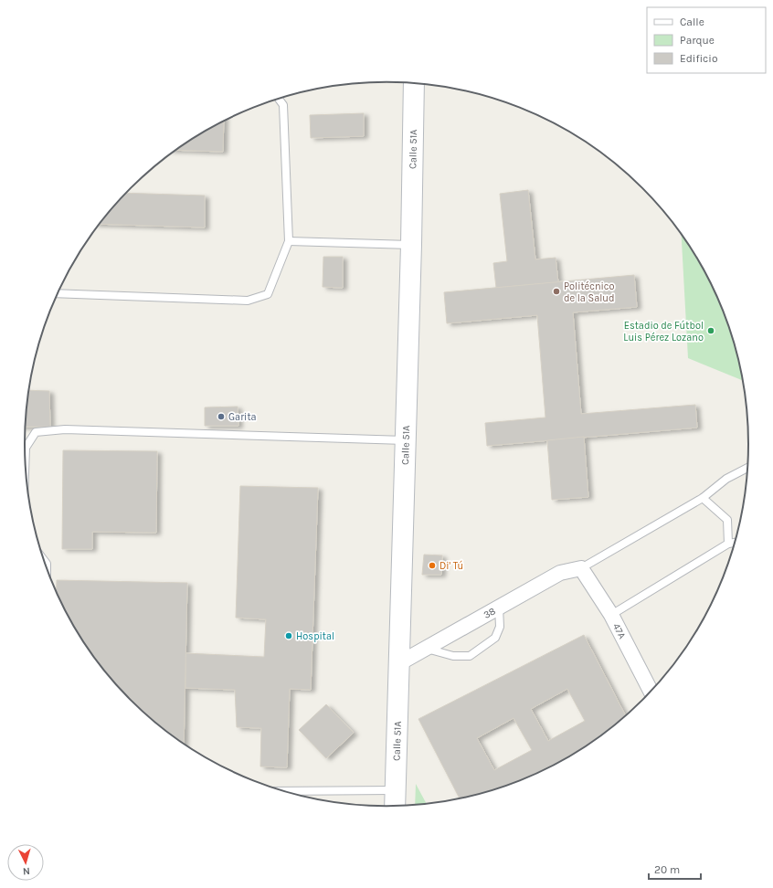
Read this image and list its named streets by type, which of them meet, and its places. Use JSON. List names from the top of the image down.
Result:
{
  "streets": {
    "main road": ["Calle 51A"],
    "street": ["38", "47A"]
  },
  "crossings": [
    ["Calle 51A", "38"],
    ["38", "47A"]
  ],
  "places": [
    "Politécnico de la Salud",
    "Estadio de Fútbol Luis Pérez Lozano",
    "Garita",
    "Di' Tú",
    "Hospital"
  ],
  "legend": ["Calle", "Parque", "Edificio"],
  "scale_bar": "20 m",
  "north": "bottom"
}
